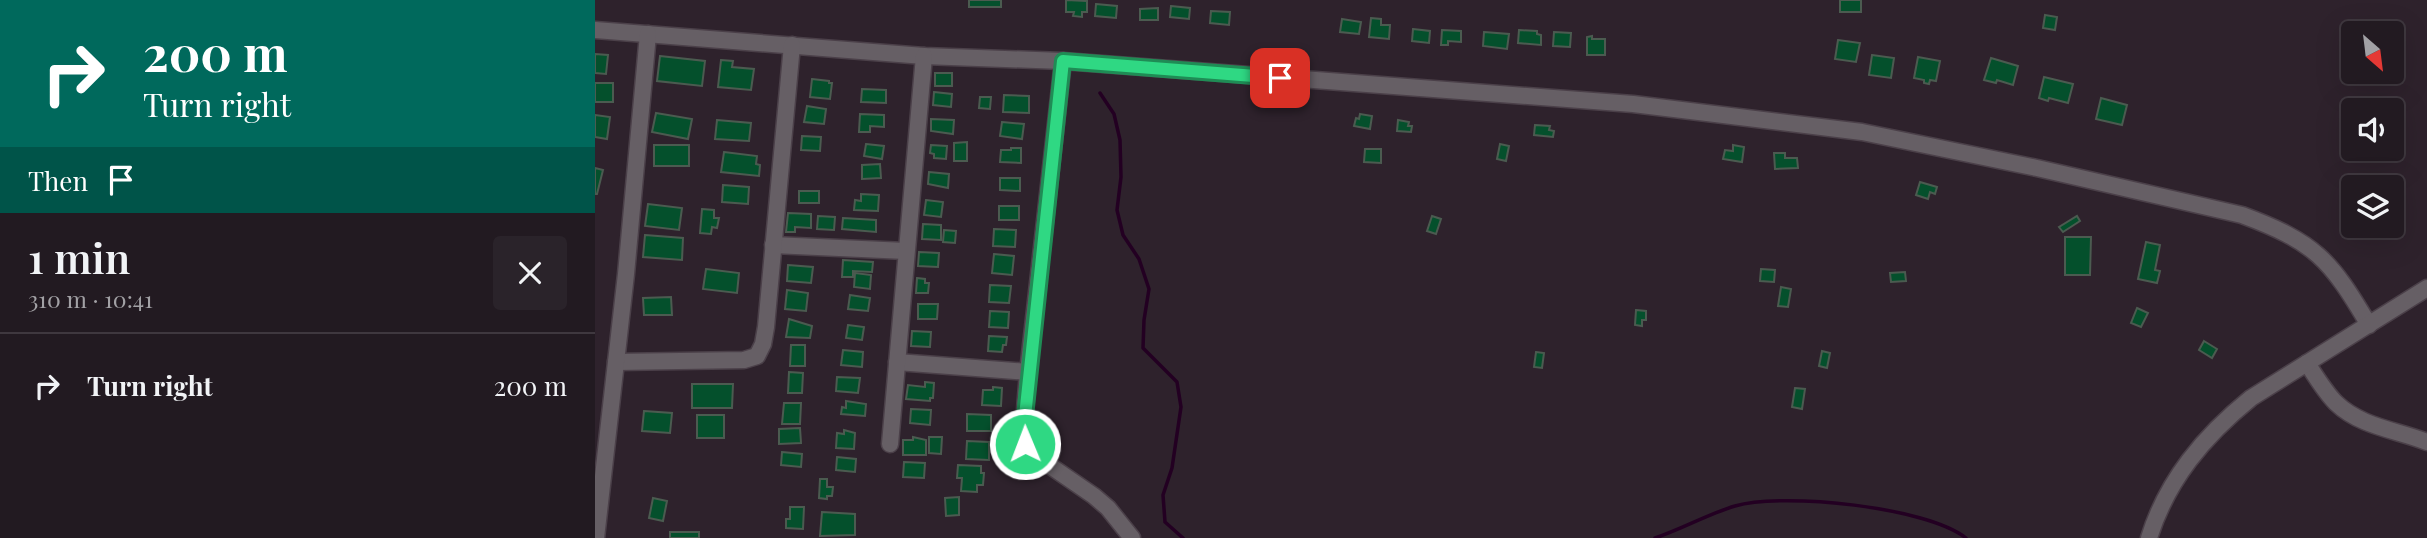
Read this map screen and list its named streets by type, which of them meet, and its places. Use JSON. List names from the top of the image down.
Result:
{
  "north": "bottom right",
  "page": {
    "turn": ["200 m", "Turn right"],
    "then": "Then",
    "heading": ["1 min", "310 m · 10:41"],
    "list": [
      {
        "name": "Turn right",
        "value": "200 m"
      }
    ]
  }
}
